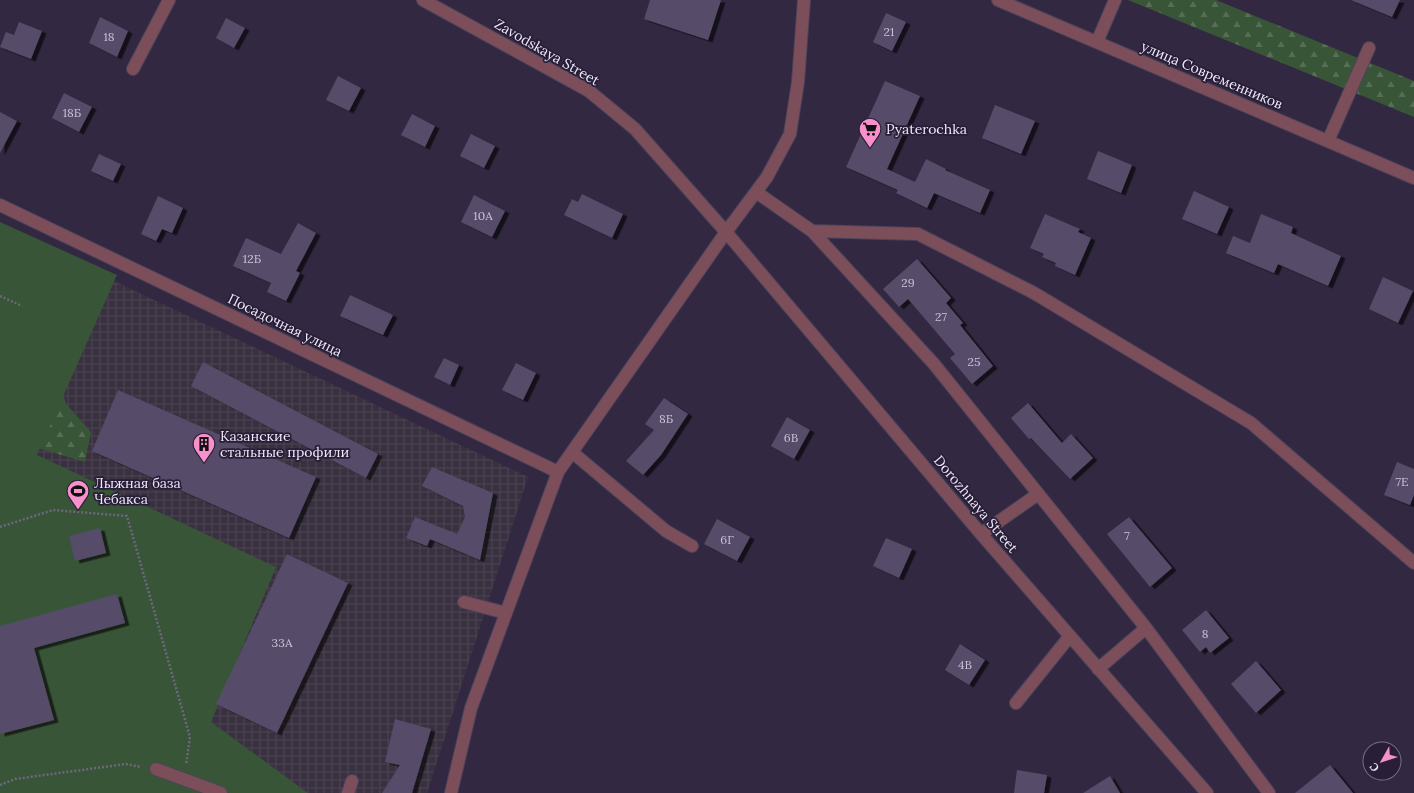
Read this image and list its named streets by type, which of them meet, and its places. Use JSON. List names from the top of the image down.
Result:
{
  "streets": {
    "street": [
      "Zavodskaya Street",
      "улица Современников",
      "Посадочная улица",
      "Dorozhnaya Street"
    ]
  },
  "crossings": [
    ["Zavodskaya Street", "Dorozhnaya Street"]
  ],
  "places": {
    "supermarket": ["Pyaterochka"],
    "building": ["Казанские стальные профили"],
    "sports": ["Лыжная база Чебакса"]
  },
  "house_numbers": [
    "21",
    "18",
    "18Б",
    "10А",
    "12Б",
    "29",
    "27",
    "25",
    "8Б",
    "6В",
    "7Е",
    "7",
    "6Г",
    "8",
    "33А",
    "4В"
  ],
  "north": "bottom left"
}
